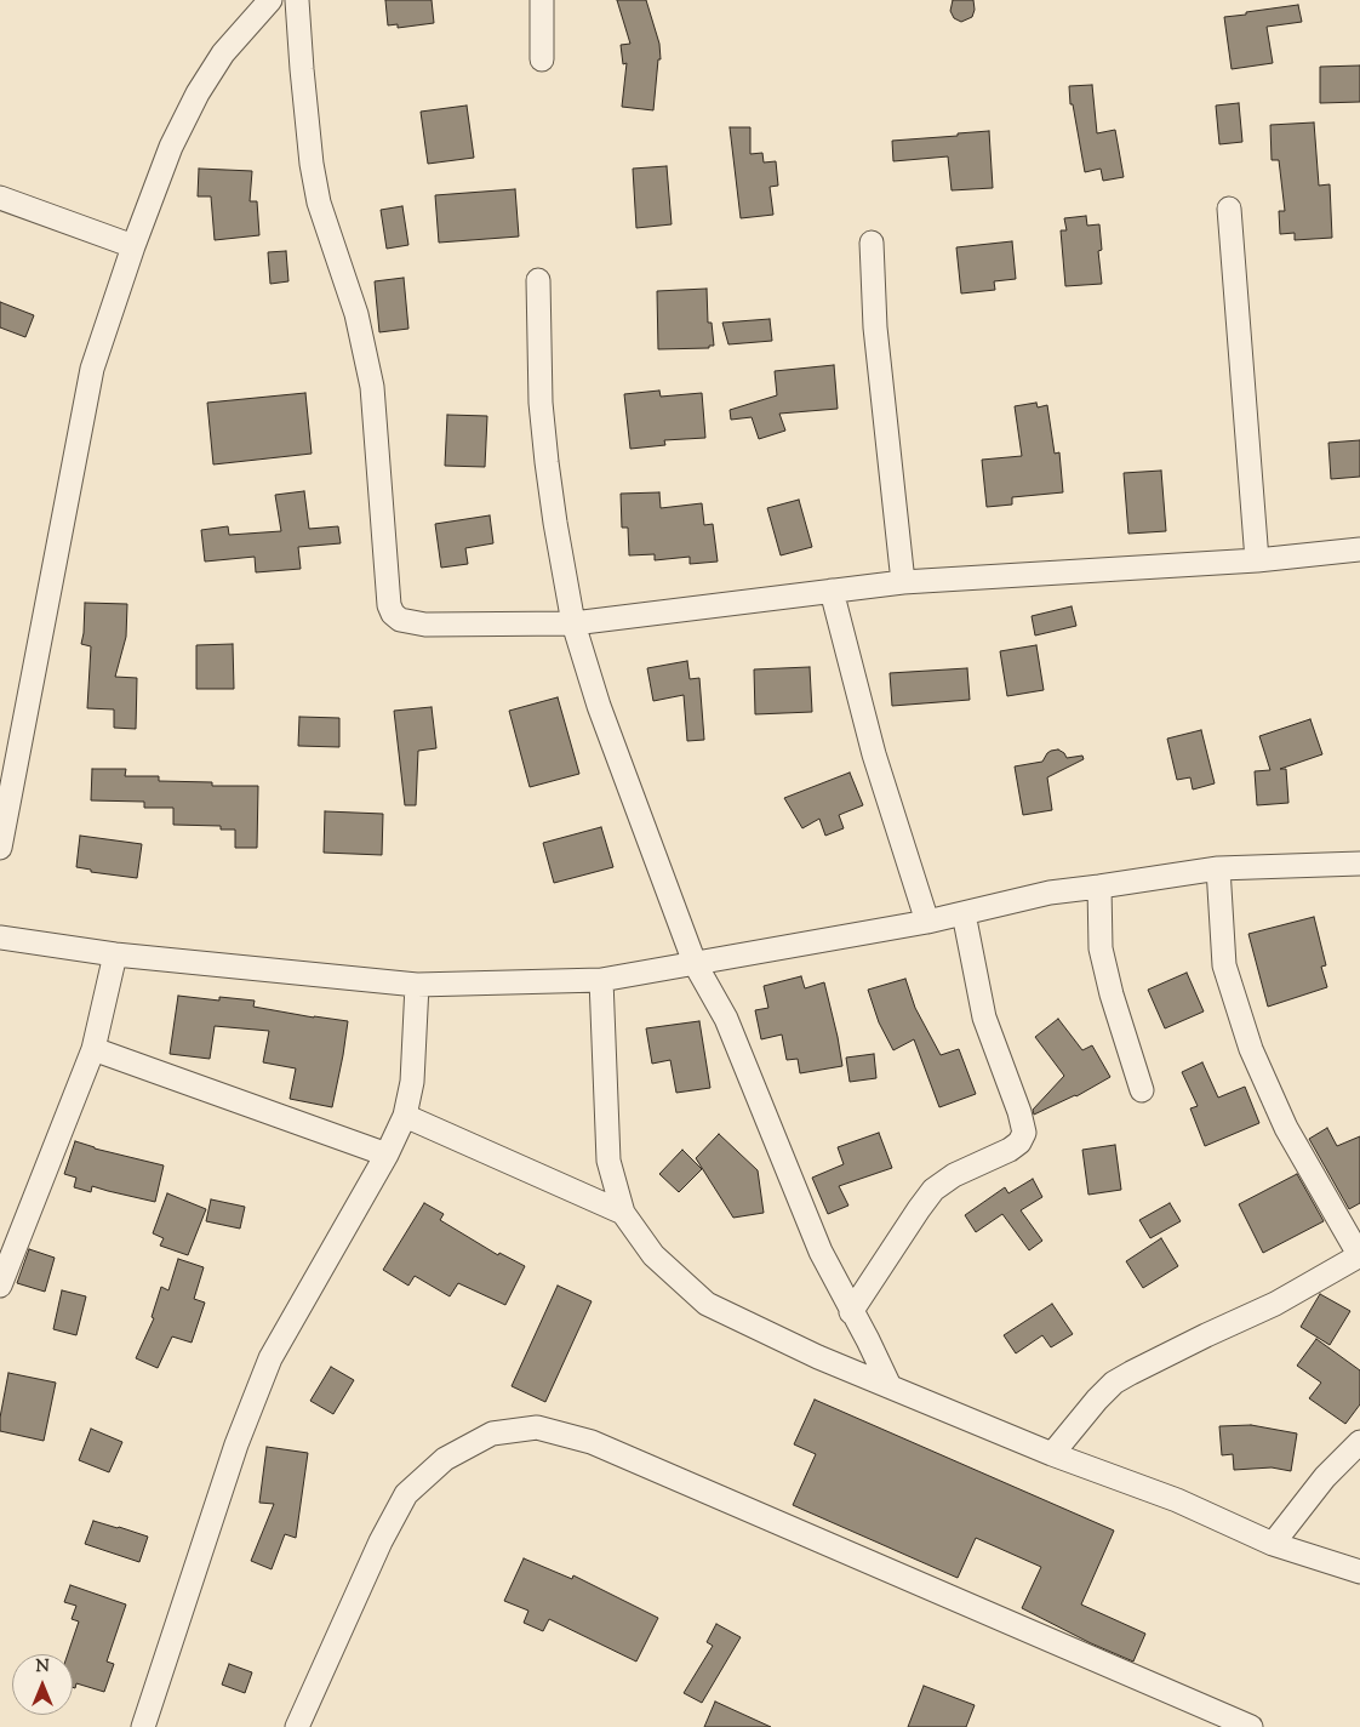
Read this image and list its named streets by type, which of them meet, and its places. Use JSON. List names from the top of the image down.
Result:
{
  "north": "top"
}
